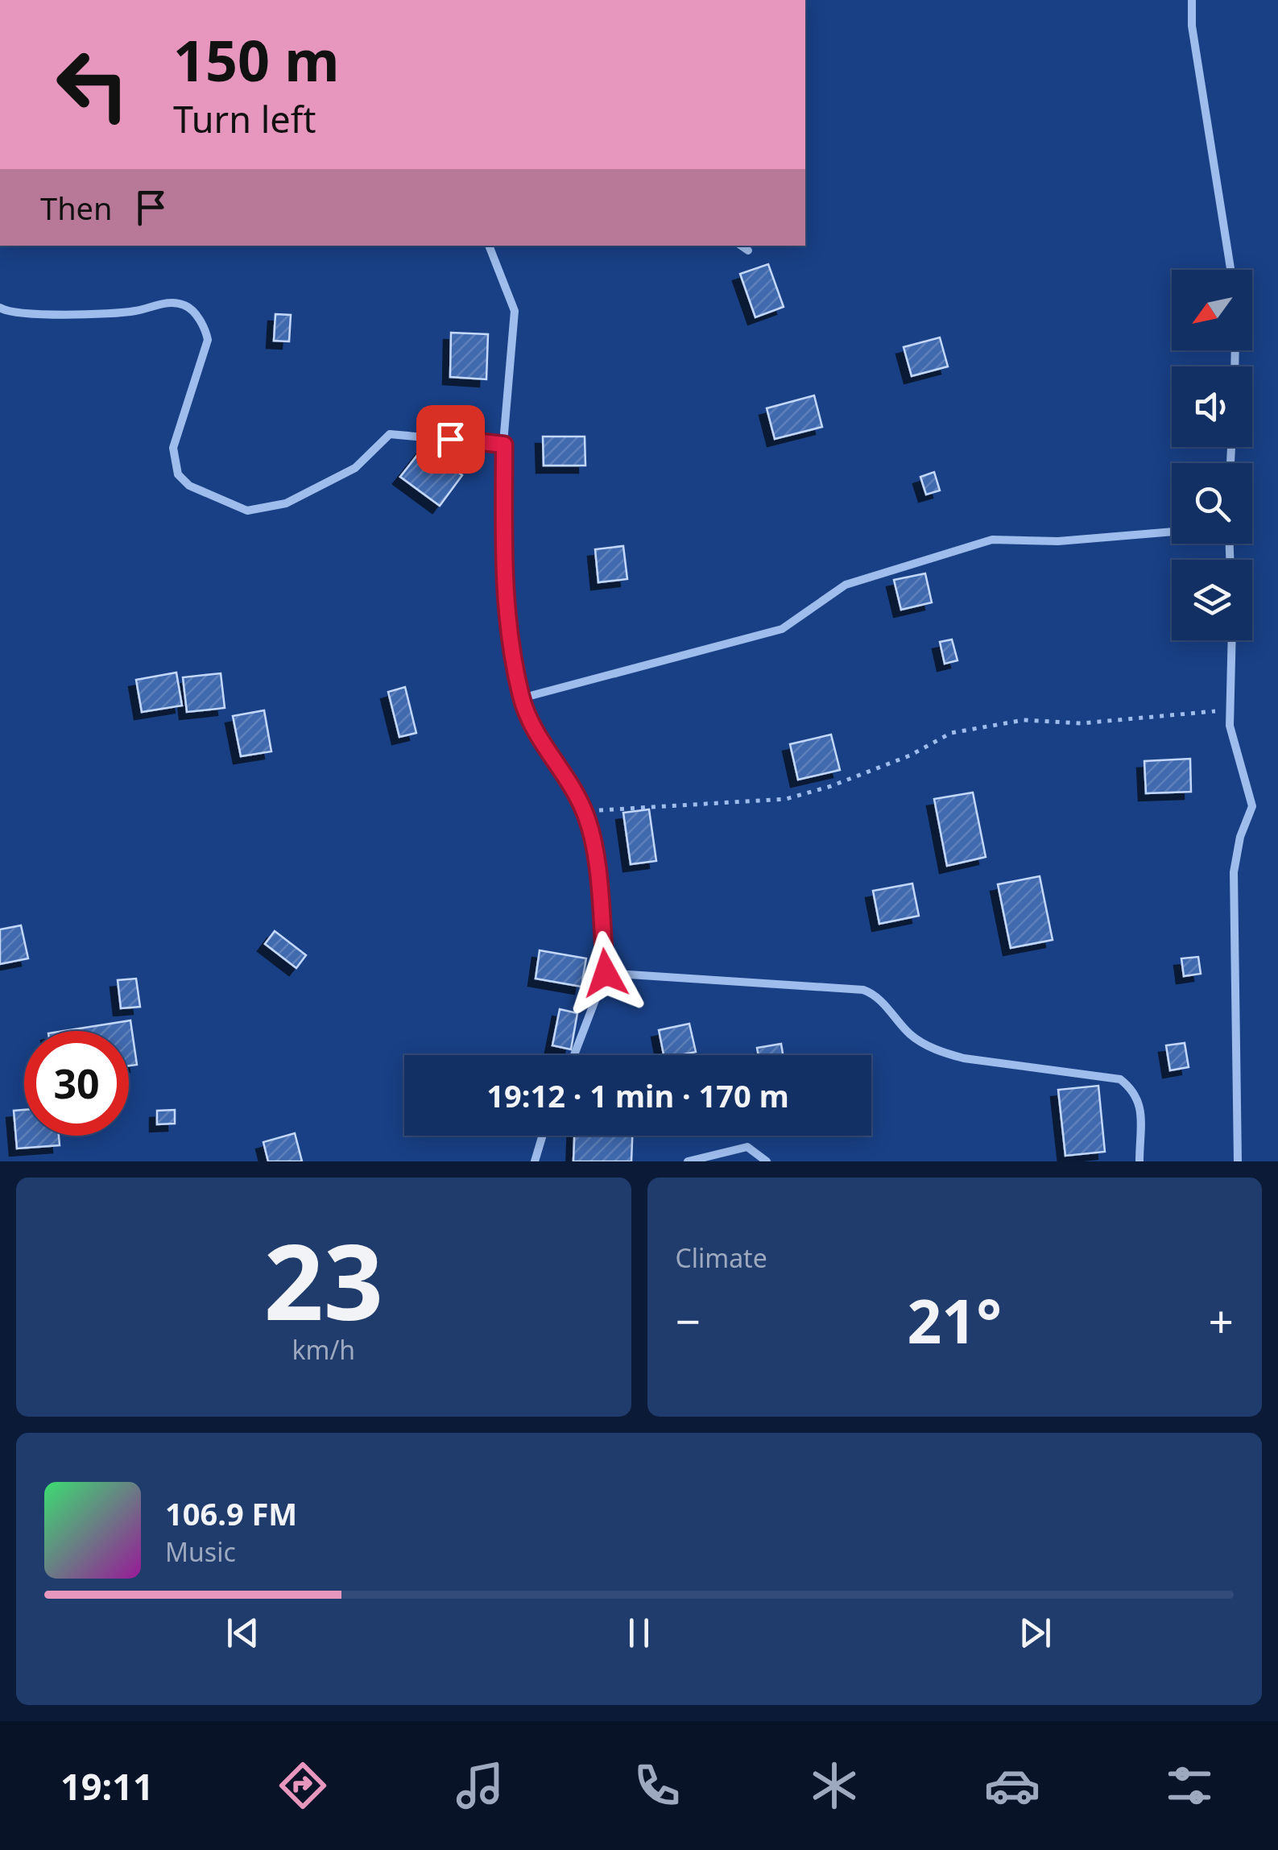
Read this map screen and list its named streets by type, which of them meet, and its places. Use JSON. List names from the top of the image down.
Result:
{
  "north": "bottom left",
  "page": {
    "turn": ["150 m", "Turn left"],
    "then": "Then",
    "limit": "30",
    "trip": "19:12 · 1 min · 170 m",
    "tile": [
      ["23", "km/h"],
      "Climate"
    ],
    "heat": ["−", "21°", "+"],
    "song": ["106.9 FM", "Music"],
    "tabs": "19:11"
  }
}
